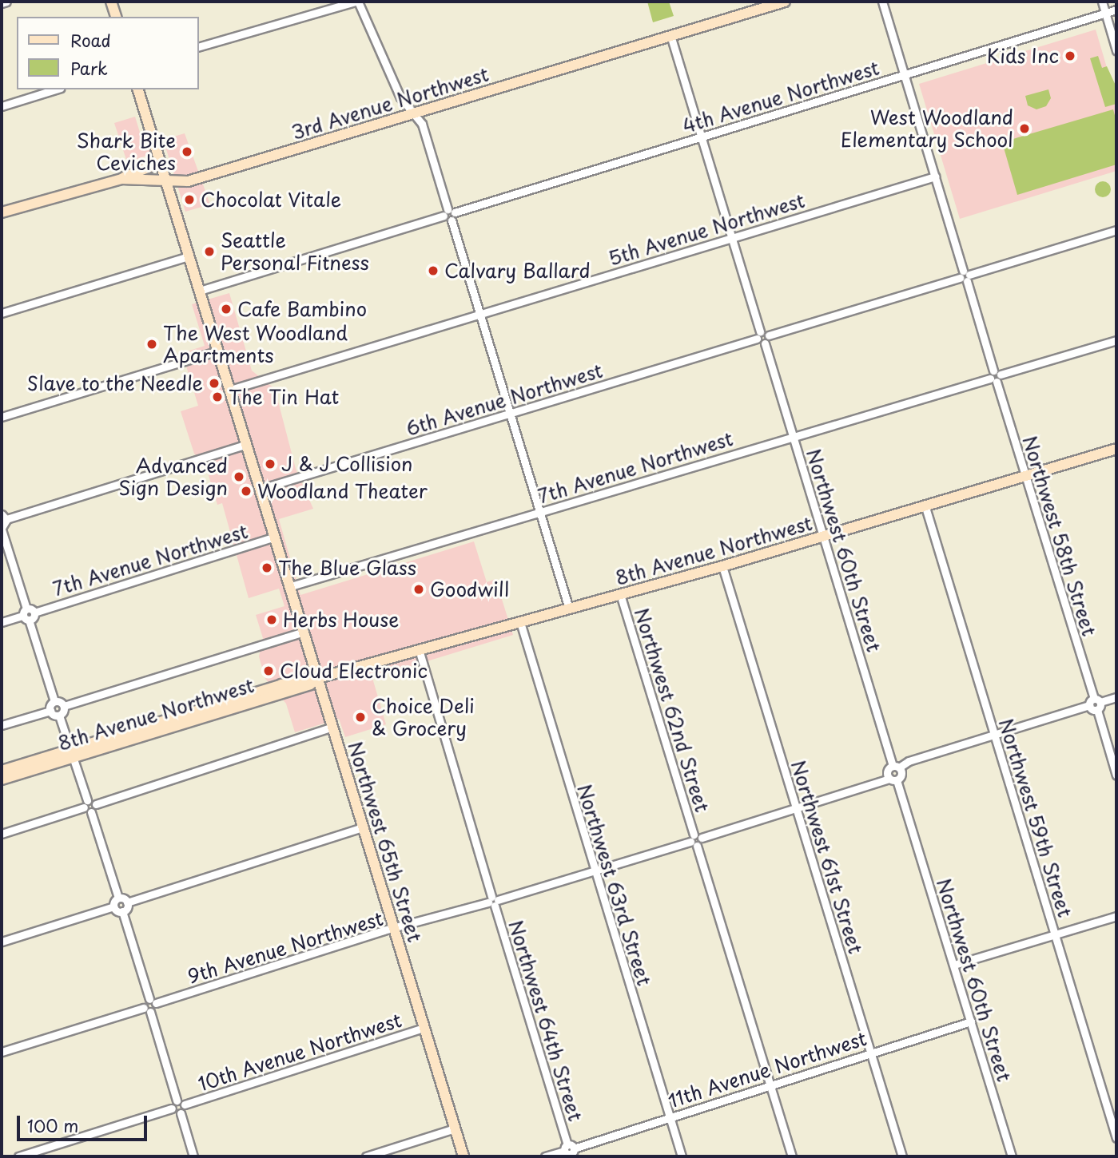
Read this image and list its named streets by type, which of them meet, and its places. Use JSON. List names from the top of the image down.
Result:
{
  "streets": {
    "street": [
      "4th Avenue Northwest",
      "3rd Avenue Northwest",
      "5th Avenue Northwest",
      "6th Avenue Northwest",
      "7th Avenue Northwest",
      "Northwest 58th Street",
      "8th Avenue Northwest",
      "Northwest 60th Street",
      "Northwest 62nd Street",
      "Northwest 59th Street",
      "Northwest 65th Street",
      "Northwest 61st Street",
      "Northwest 63rd Street",
      "9th Avenue Northwest",
      "Northwest 64th Street",
      "10th Avenue Northwest",
      "11th Avenue Northwest"
    ]
  },
  "crossings": [
    ["4th Avenue Northwest", "Northwest 65th Street"],
    ["3rd Avenue Northwest", "Northwest 65th Street"],
    ["5th Avenue Northwest", "Northwest 65th Street"],
    ["6th Avenue Northwest", "Northwest 65th Street"],
    ["7th Avenue Northwest", "Northwest 58th Street"],
    ["7th Avenue Northwest", "Northwest 60th Street"],
    ["7th Avenue Northwest", "Northwest 65th Street"],
    ["Northwest 58th Street", "8th Avenue Northwest"],
    ["8th Avenue Northwest", "Northwest 60th Street"],
    ["8th Avenue Northwest", "Northwest 62nd Street"],
    ["8th Avenue Northwest", "Northwest 59th Street"],
    ["8th Avenue Northwest", "Northwest 65th Street"],
    ["8th Avenue Northwest", "Northwest 61st Street"],
    ["8th Avenue Northwest", "Northwest 63rd Street"],
    ["8th Avenue Northwest", "Northwest 64th Street"],
    ["Northwest 60th Street", "11th Avenue Northwest"],
    ["Northwest 62nd Street", "9th Avenue Northwest"],
    ["Northwest 62nd Street", "11th Avenue Northwest"],
    ["Northwest 65th Street", "9th Avenue Northwest"],
    ["Northwest 65th Street", "10th Avenue Northwest"],
    ["Northwest 61st Street", "11th Avenue Northwest"],
    ["Northwest 63rd Street", "9th Avenue Northwest"],
    ["Northwest 63rd Street", "11th Avenue Northwest"],
    ["9th Avenue Northwest", "Northwest 64th Street"],
    ["Northwest 64th Street", "11th Avenue Northwest"]
  ],
  "places": [
    "Kids Inc",
    "West Woodland Elementary School",
    "Shark Bite Ceviches",
    "Chocolat Vitale",
    "Seattle Personal Fitness",
    "Calvary Ballard",
    "Cafe Bambino",
    "The West Woodland Apartments",
    "Slave to the Needle",
    "The Tin Hat",
    "J & J Collision",
    "Advanced Sign Design",
    "Woodland Theater",
    "The Blue Glass",
    "Goodwill",
    "Herbs House",
    "Cloud Electronic",
    "Choice Deli & Grocery"
  ],
  "legend": ["Road", "Park"],
  "scale_bar": "100 m"
}
